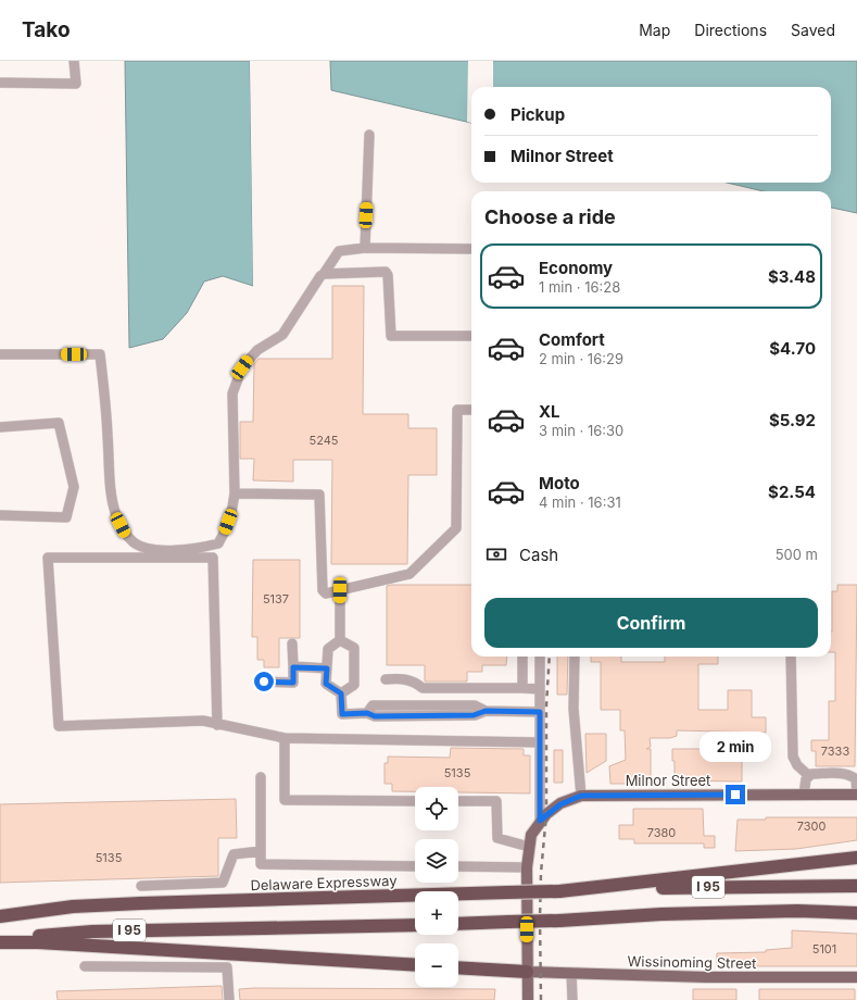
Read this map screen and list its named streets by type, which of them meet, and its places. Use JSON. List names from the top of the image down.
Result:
{
  "streets": {
    "highway": ["Delaware Expressway", "I 95"],
    "main road": ["Milnor Street", "Wissinoming Street"]
  },
  "house_numbers": [
    "5245",
    "5137",
    "7333",
    "5135",
    "7300",
    "7380",
    "5135",
    "5101"
  ],
  "page": {
    "header": "Tako",
    "nav": ["Map", "Directions", "Saved"],
    "banner": ["Pickup", "Milnor Street"],
    "heading": "Choose a ride",
    "list": [
      {
        "name": "Economy",
        "note": "1 min · 16:28",
        "value": "$3.48"
      },
      {
        "name": "Comfort",
        "note": "2 min · 16:29",
        "value": "$4.70"
      },
      {
        "name": "XL",
        "note": "3 min · 16:30",
        "value": "$5.92"
      },
      {
        "name": "Moto",
        "note": "4 min · 16:31",
        "value": "$2.54"
      }
    ],
    "pay": ["Cash", "500 m"],
    "buttons": "Confirm",
    "bubble": "2 min",
    "map_buttons": ["+", "−"]
  }
}
